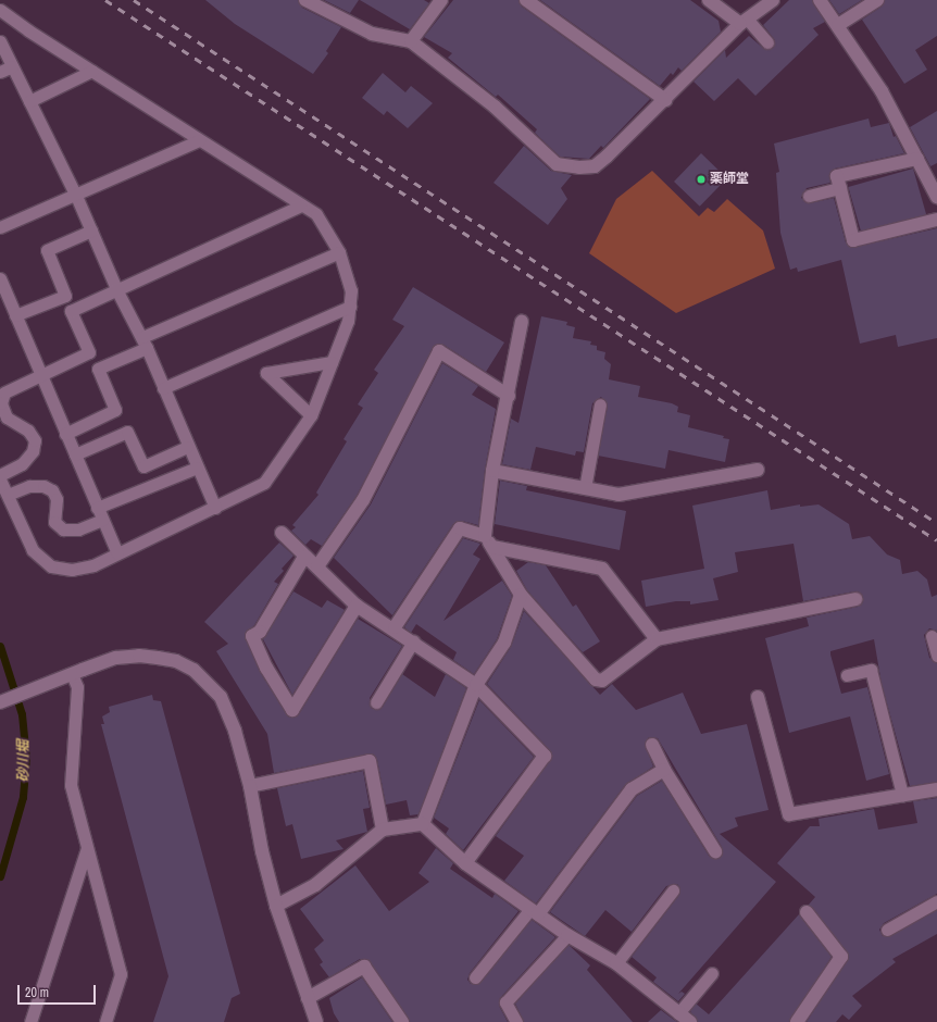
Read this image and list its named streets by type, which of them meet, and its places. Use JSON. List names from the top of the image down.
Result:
{
  "water": ["砂川堀"],
  "places": ["薬師堂"],
  "scale_bar": "20 m"
}
